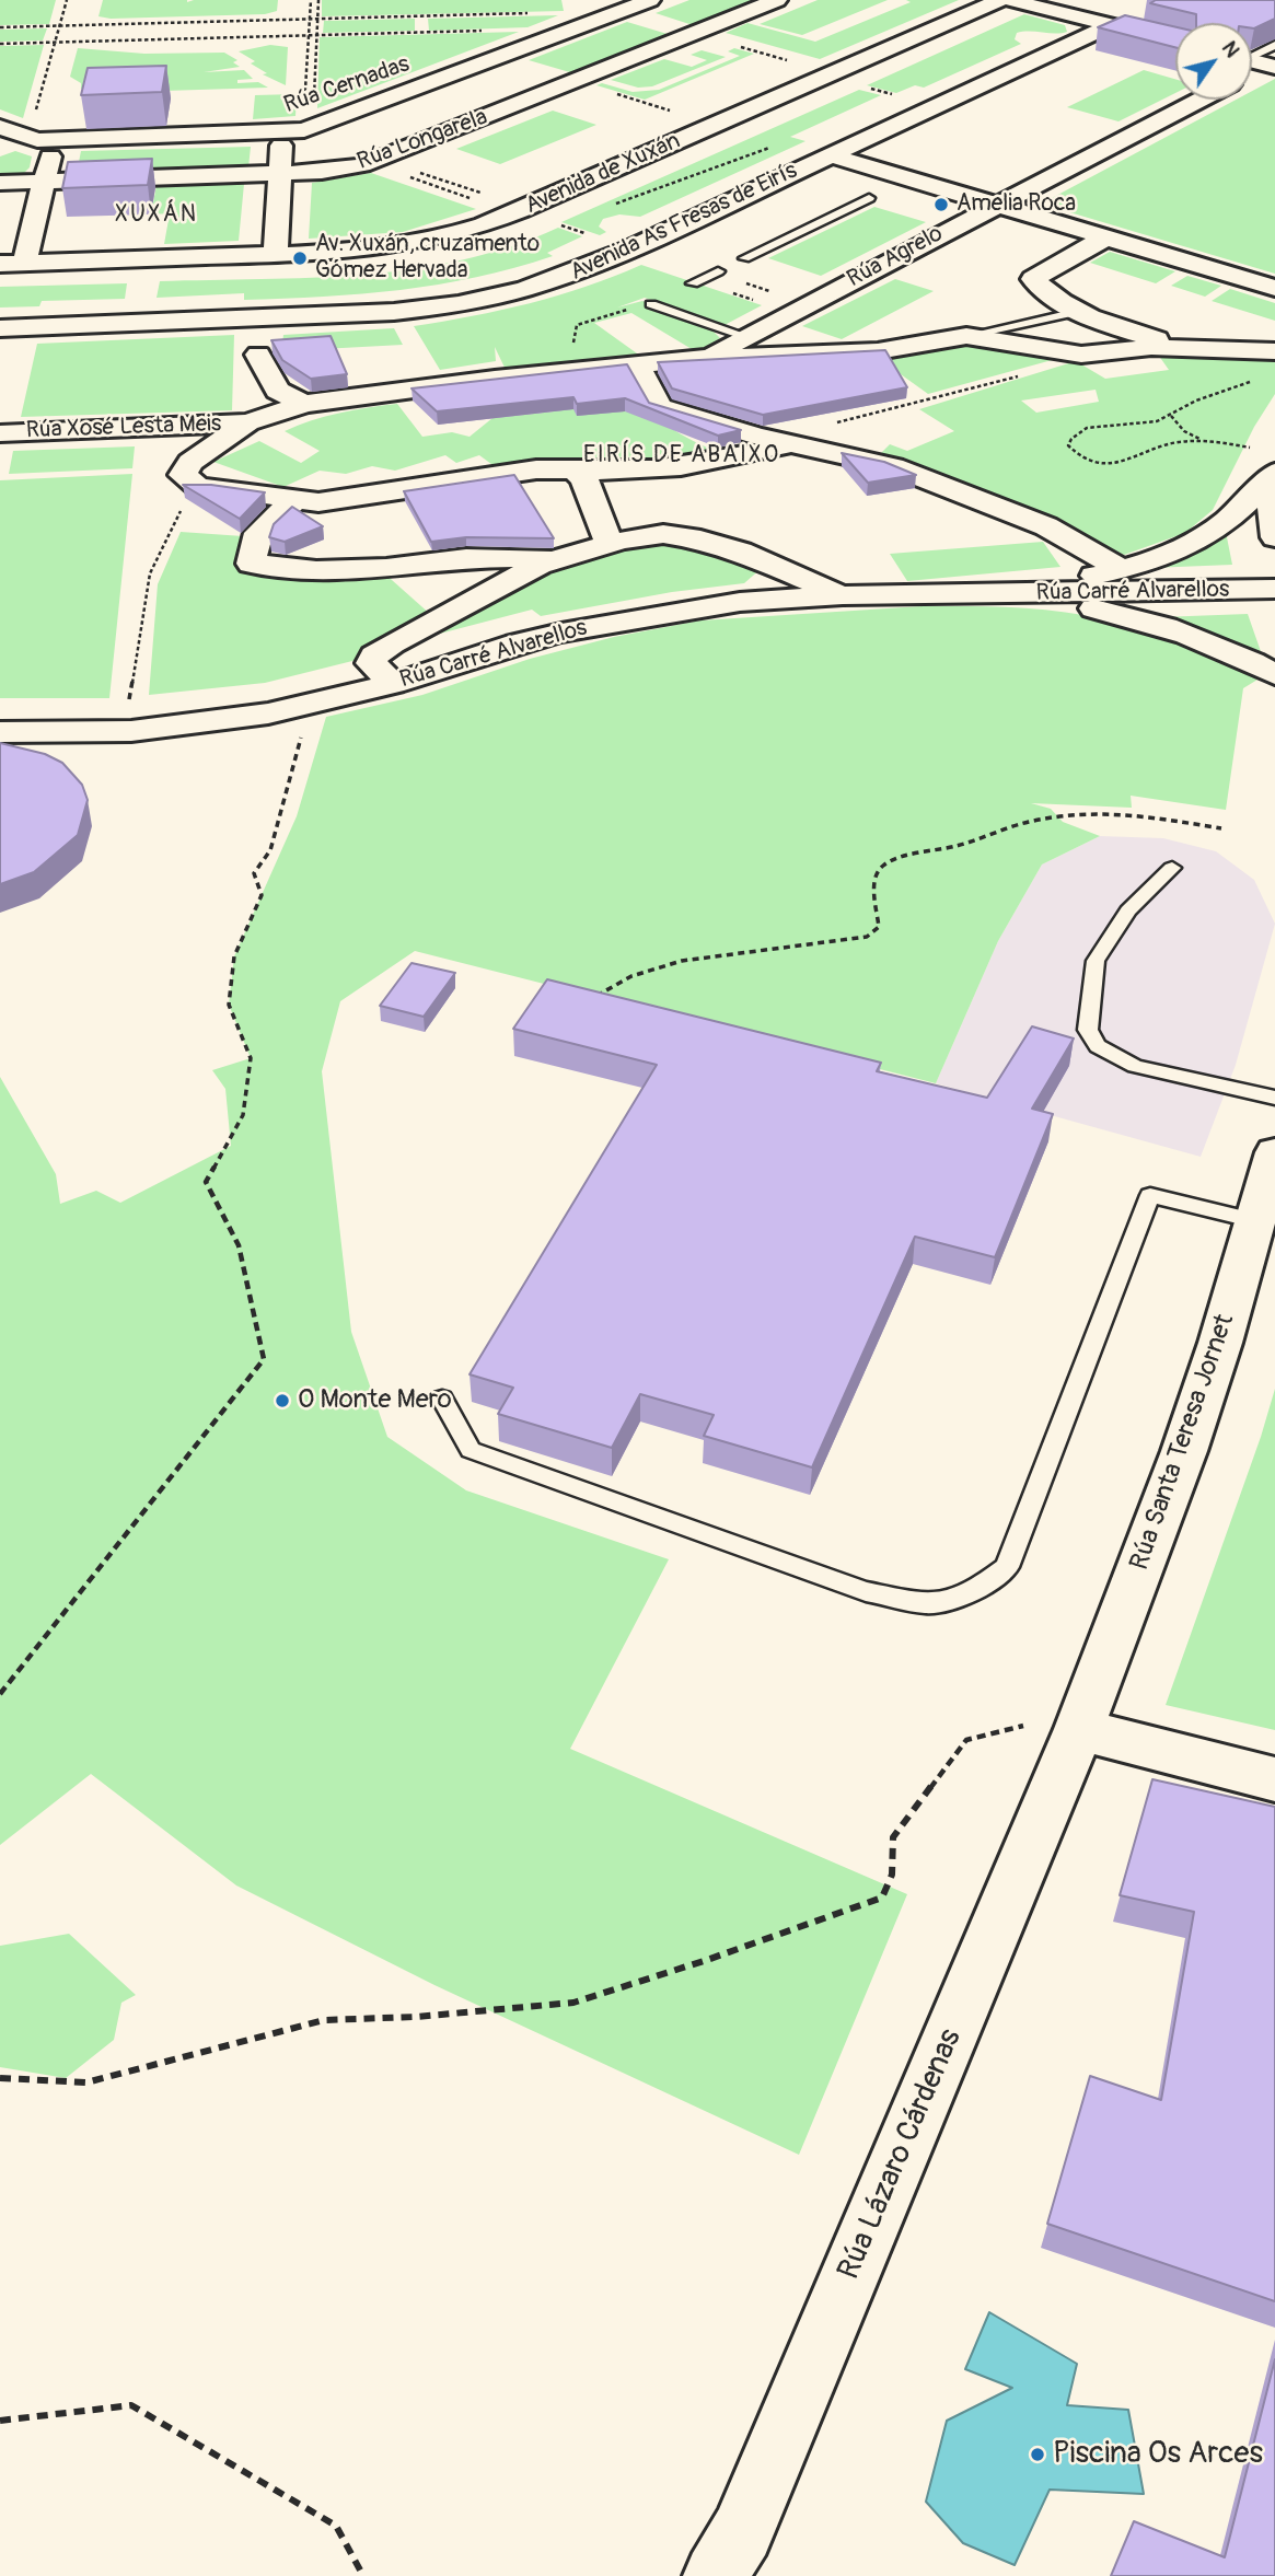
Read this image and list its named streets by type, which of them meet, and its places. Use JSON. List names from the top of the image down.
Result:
{
  "streets": {
    "street": [
      "Rúa Cernadas",
      "Rúa Longarela",
      "Avenida de Xuxán",
      "Avenida As Fresas de Eirís",
      "Rúa Agrelo",
      "Rúa Xosé Lesta Meis",
      "Rúa Carré Alvarellos",
      "Rúa Santa Teresa Jornet",
      "Rúa Lázaro Cárdenas"
    ]
  },
  "crossings": [
    ["Rúa Santa Teresa Jornet", "Rúa Lázaro Cárdenas"]
  ],
  "districts": ["XUXÁN", "EIRÍS DE ABAIXO"],
  "places": [
    "Amelia Roca",
    "Av. Xuxán, cruzamento Gómez Hervada",
    "O Monte Mero",
    "Piscina Os Arces"
  ],
  "north": "top right"
}
